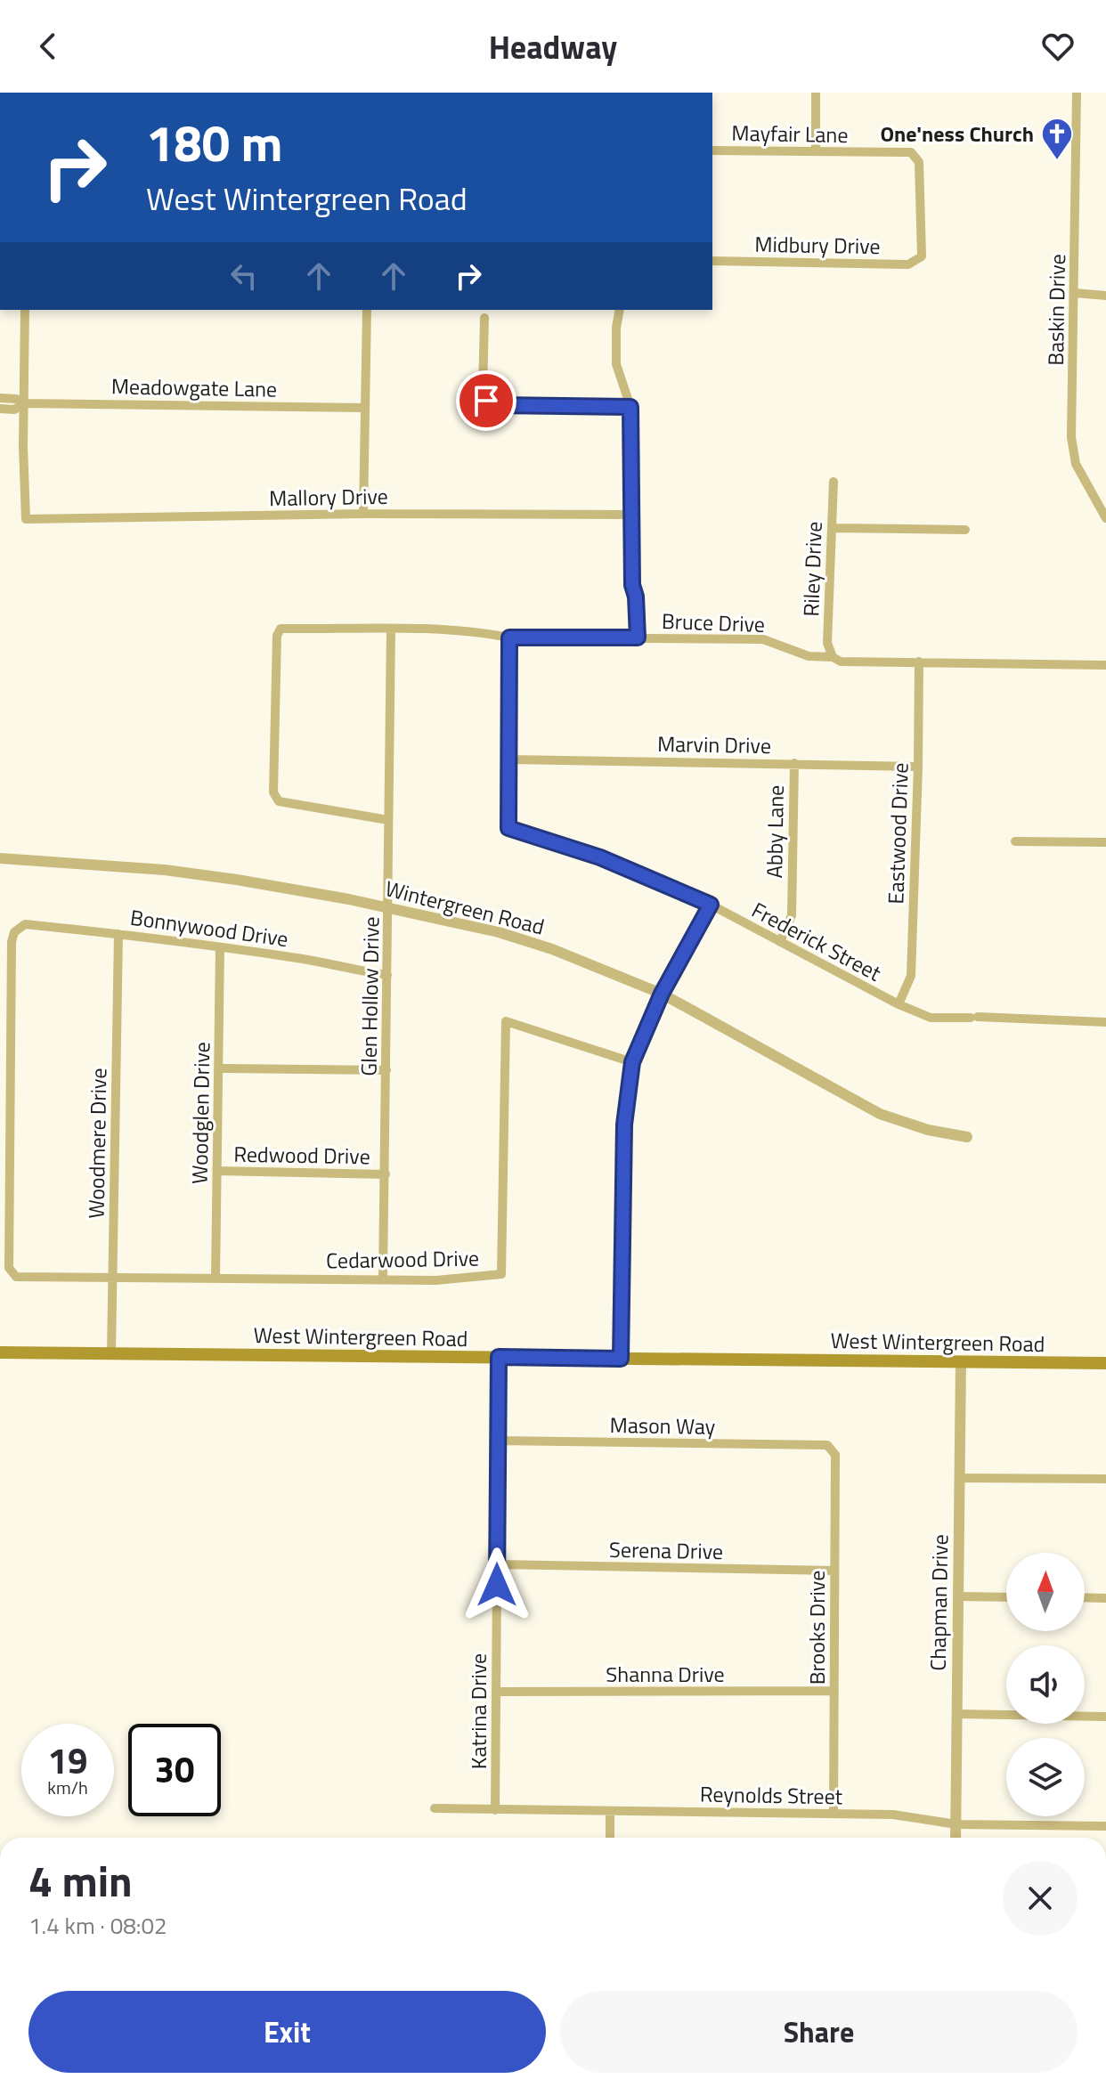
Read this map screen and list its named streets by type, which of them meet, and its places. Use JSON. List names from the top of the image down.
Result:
{
  "streets": {
    "main road": ["West Wintergreen Road"],
    "street": [
      "Mayfair Lane",
      "Midbury Drive",
      "Baskin Drive",
      "Meadowgate Lane",
      "Mallory Drive",
      "Riley Drive",
      "Bruce Drive",
      "Marvin Drive",
      "Abby Lane",
      "Eastwood Drive",
      "Wintergreen Road",
      "Bonnywood Drive",
      "Frederick Street",
      "Glen Hollow Drive",
      "Woodglen Drive",
      "Woodmere Drive",
      "Redwood Drive",
      "Cedarwood Drive",
      "Mason Way",
      "Serena Drive",
      "Chapman Drive",
      "Brooks Drive",
      "Shanna Drive",
      "Katrina Drive",
      "Reynolds Street"
    ]
  },
  "crossings": [
    ["Mayfair Lane", "Midbury Drive"],
    ["Meadowgate Lane", "Mallory Drive"],
    ["Riley Drive", "Bruce Drive"],
    ["Bruce Drive", "Eastwood Drive"],
    ["Bruce Drive", "Frederick Street"],
    ["Bruce Drive", "Glen Hollow Drive"],
    ["Marvin Drive", "Abby Lane"],
    ["Marvin Drive", "Eastwood Drive"],
    ["Marvin Drive", "Frederick Street"],
    ["Abby Lane", "Frederick Street"],
    ["Eastwood Drive", "Frederick Street"],
    ["Wintergreen Road", "Glen Hollow Drive"],
    ["Bonnywood Drive", "Glen Hollow Drive"],
    ["Bonnywood Drive", "Woodglen Drive"],
    ["Bonnywood Drive", "Woodmere Drive"],
    ["Bonnywood Drive", "Cedarwood Drive"],
    ["Glen Hollow Drive", "Redwood Drive"],
    ["Glen Hollow Drive", "Cedarwood Drive"],
    ["Woodglen Drive", "Redwood Drive"],
    ["Woodglen Drive", "Cedarwood Drive"],
    ["Woodmere Drive", "Cedarwood Drive"],
    ["Woodmere Drive", "West Wintergreen Road"],
    ["West Wintergreen Road", "Chapman Drive"],
    ["West Wintergreen Road", "Katrina Drive"],
    ["Mason Way", "Brooks Drive"],
    ["Mason Way", "Katrina Drive"],
    ["Serena Drive", "Brooks Drive"],
    ["Serena Drive", "Katrina Drive"],
    ["Chapman Drive", "Reynolds Street"],
    ["Brooks Drive", "Shanna Drive"],
    ["Brooks Drive", "Reynolds Street"],
    ["Shanna Drive", "Katrina Drive"],
    ["Katrina Drive", "Reynolds Street"]
  ],
  "places": {
    "church": ["One'ness Church"]
  },
  "north": "top",
  "page": {
    "header": "Headway",
    "turn": ["180 m", "West Wintergreen Road"],
    "speed": "19 km/h",
    "limit": "30",
    "heading": ["4 min", "1.4 km · 08:02"],
    "buttons": ["Exit", "Share"]
  }
}
